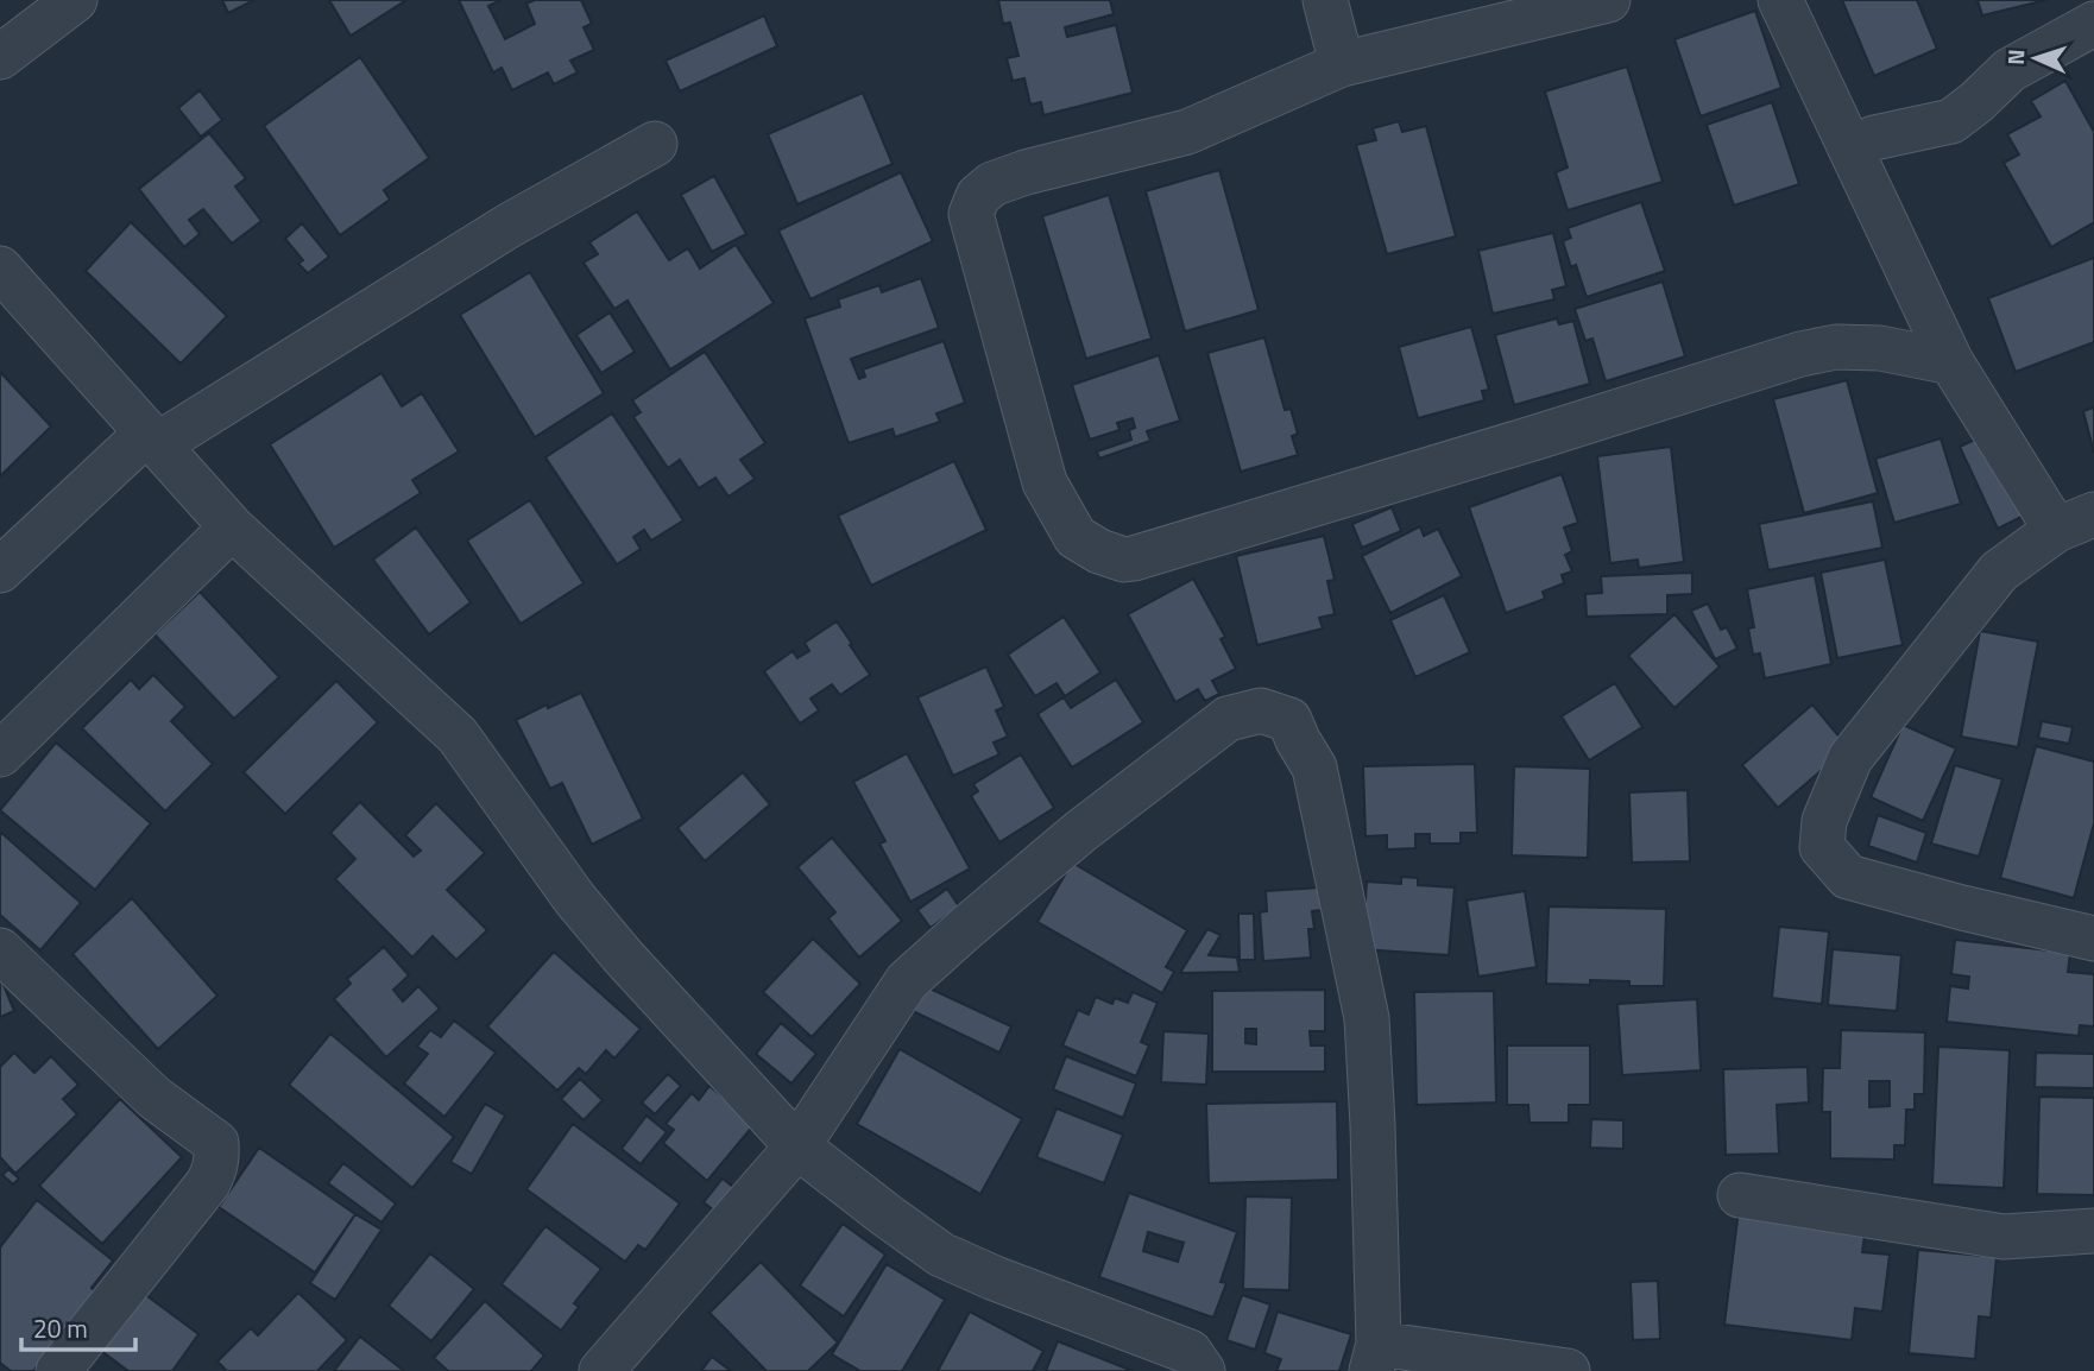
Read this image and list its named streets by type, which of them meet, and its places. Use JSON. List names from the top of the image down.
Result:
{
  "scale_bar": "20 m",
  "north": "left"
}
